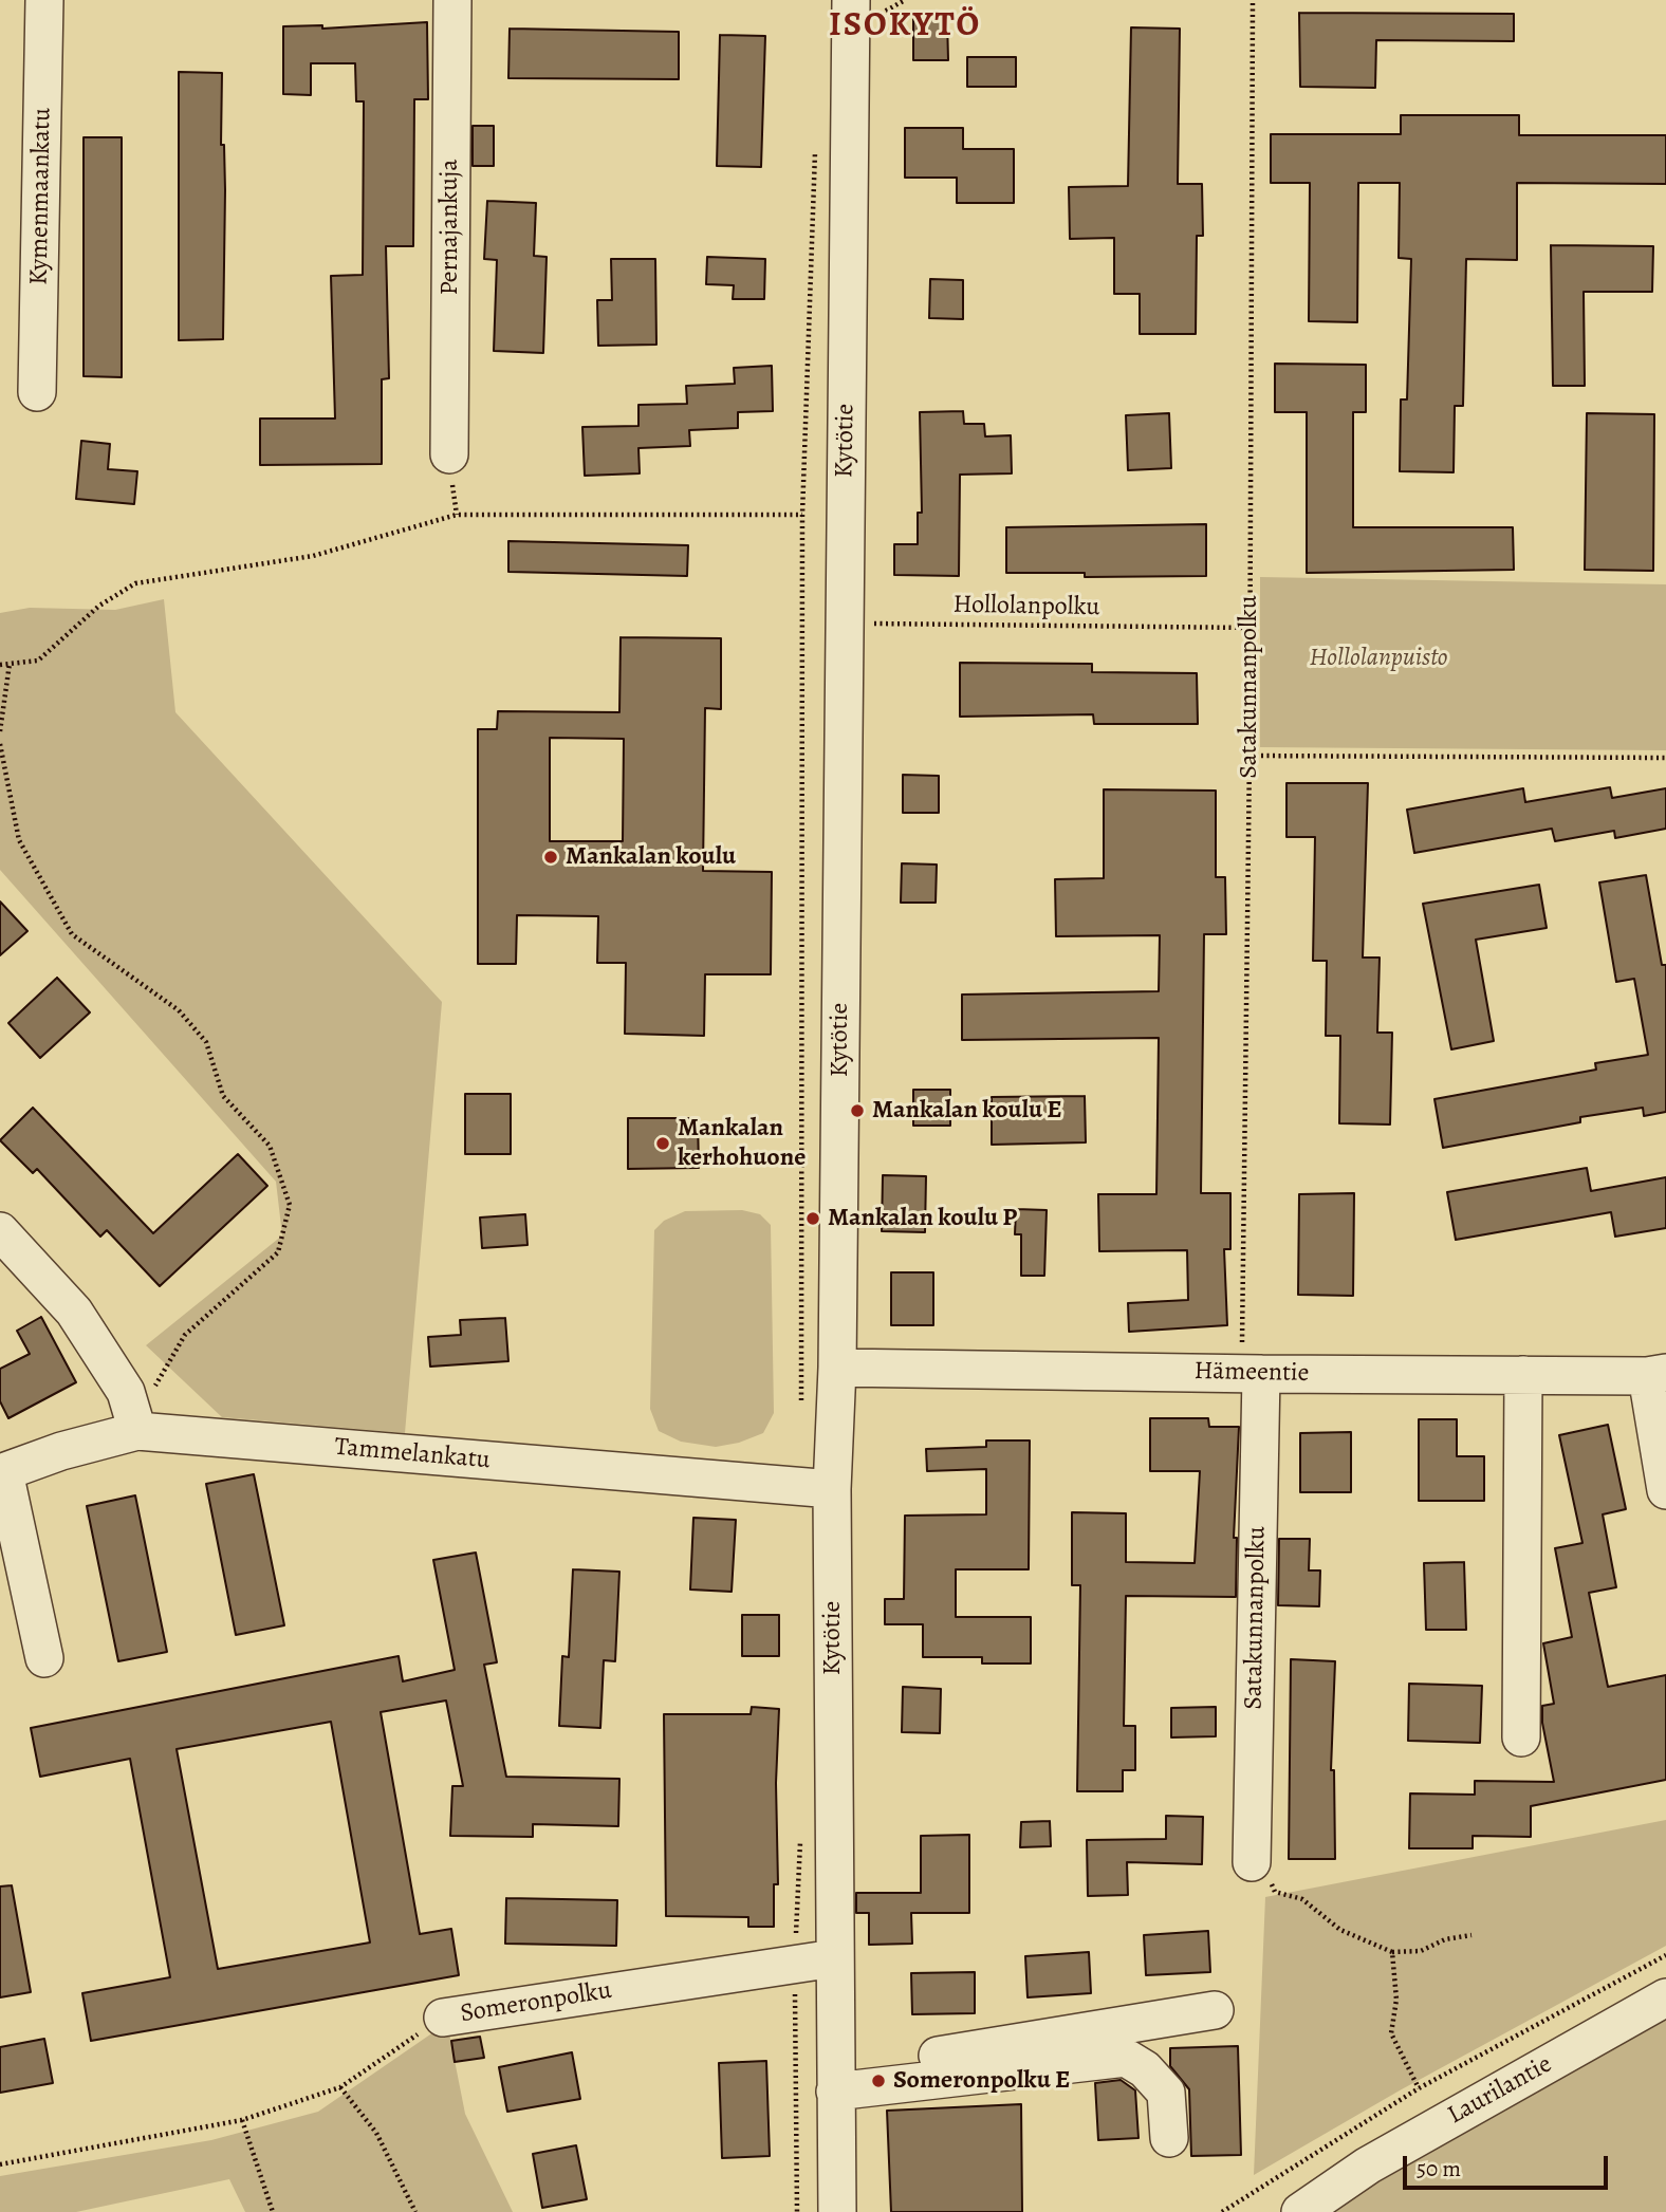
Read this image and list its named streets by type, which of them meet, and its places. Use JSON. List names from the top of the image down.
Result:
{
  "streets": {
    "street": [
      "Kymenmaankatu",
      "Pernajankuja",
      "Kytötie",
      "Satakunnanpolku",
      "Hämeentie",
      "Tammelankatu",
      "Someronpolku",
      "Laurilantie"
    ],
    "path": ["Hollolanpolku"]
  },
  "crossings": [
    ["Kytötie", "Hollolanpolku"],
    ["Kytötie", "Hämeentie"],
    ["Kytötie", "Tammelankatu"],
    ["Kytötie", "Someronpolku"],
    ["Hollolanpolku", "Satakunnanpolku"],
    ["Satakunnanpolku", "Hämeentie"]
  ],
  "districts": ["ISOKYTÖ"],
  "parks": ["Hollolanpuisto"],
  "places": [
    "Mankalan koulu",
    "Mankalan koulu E",
    "Mankalan kerhohuone",
    "Mankalan koulu P",
    "Someronpolku E"
  ],
  "scale_bar": "50 m"
}
